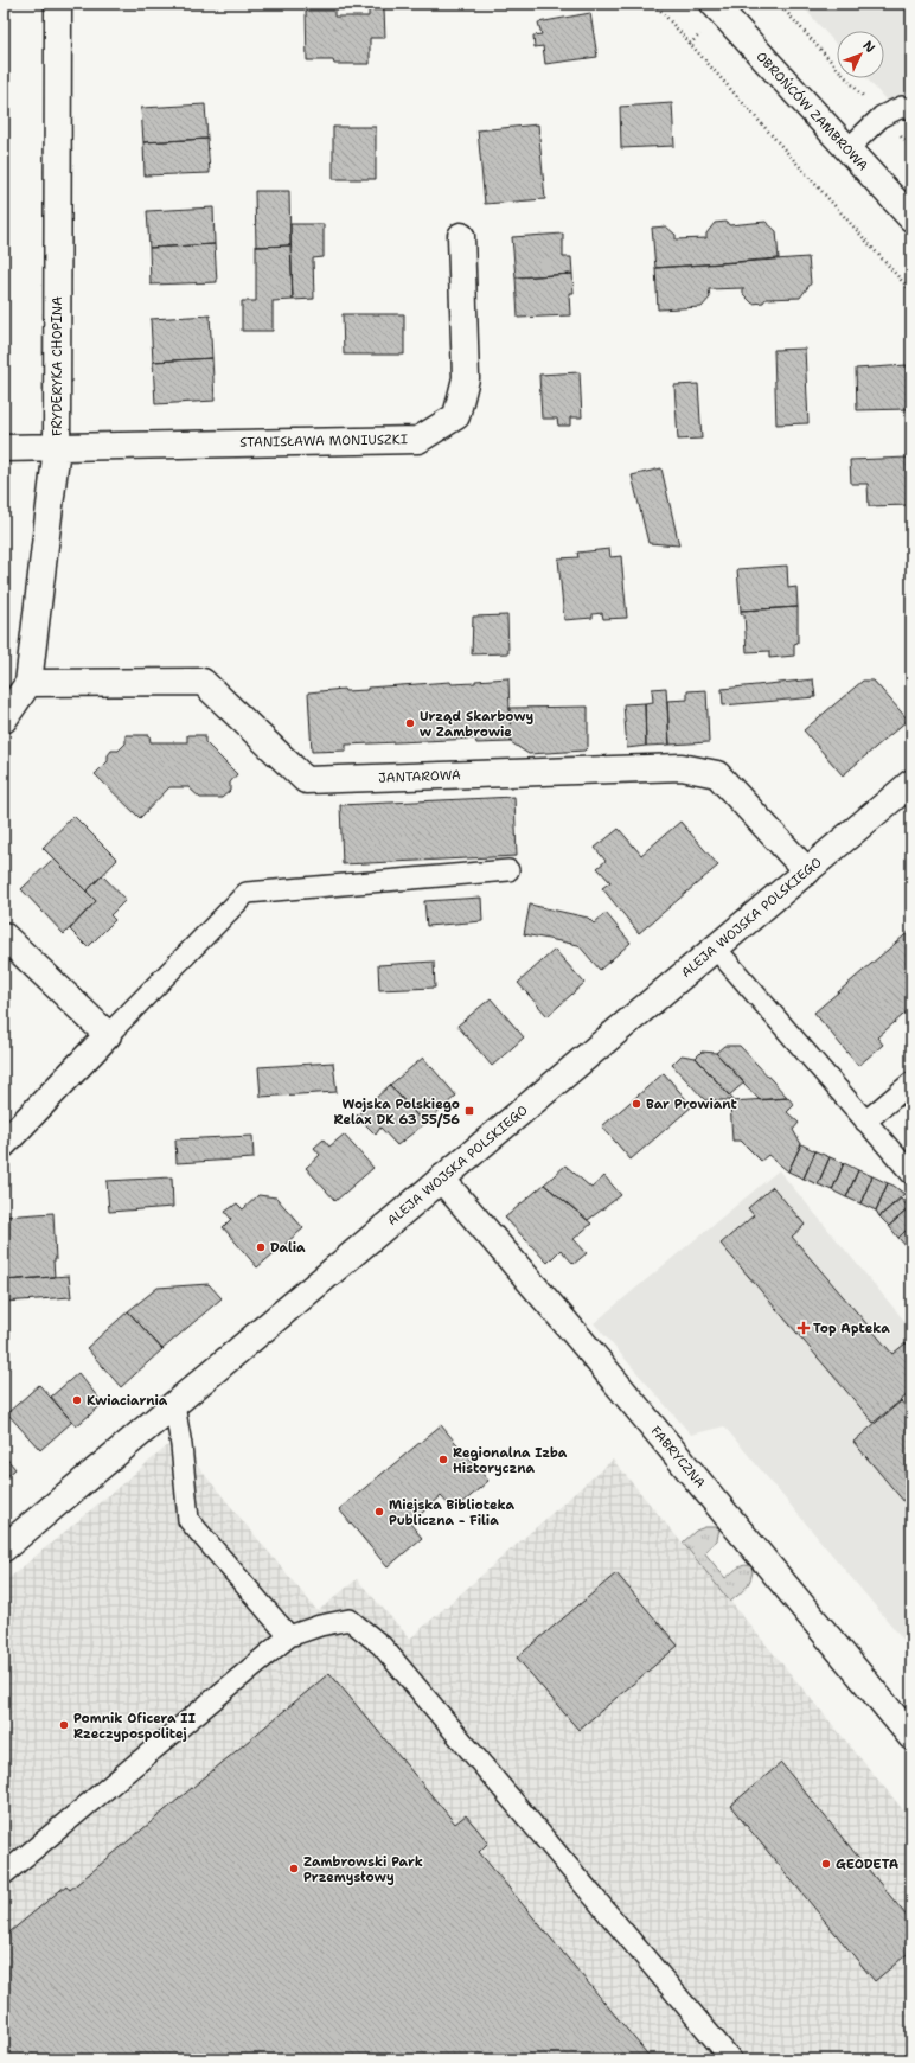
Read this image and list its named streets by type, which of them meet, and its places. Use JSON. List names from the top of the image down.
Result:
{
  "streets": {
    "street": [
      "OBROŃCÓW ZAMBROWA",
      "FRYDERYKA CHOPINA",
      "STANISŁAWA MONIUSZKI",
      "JANTAROWA",
      "ALEJA WOJSKA POLSKIEGO",
      "FABRYCZNA"
    ]
  },
  "crossings": [
    ["FRYDERYKA CHOPINA", "STANISŁAWA MONIUSZKI"],
    ["FRYDERYKA CHOPINA", "JANTAROWA"],
    ["JANTAROWA", "ALEJA WOJSKA POLSKIEGO"],
    ["ALEJA WOJSKA POLSKIEGO", "FABRYCZNA"]
  ],
  "places": {
    "other": [
      "Urząd Skarbowy w Zambrowie",
      "Bar Prowiant",
      "Dalia",
      "Kwiaciarnia",
      "Regionalna Izba Historyczna",
      "Miejska Biblioteka Publiczna - Filia",
      "Pomnik Oficera II Rzeczypospolitej",
      "GEODETA",
      "Zambrowski Park Przemysłowy"
    ],
    "transit": ["Wojska Polskiego Relax DK 63 55/56"],
    "health": ["Top Apteka"]
  },
  "north": "top right"
}
